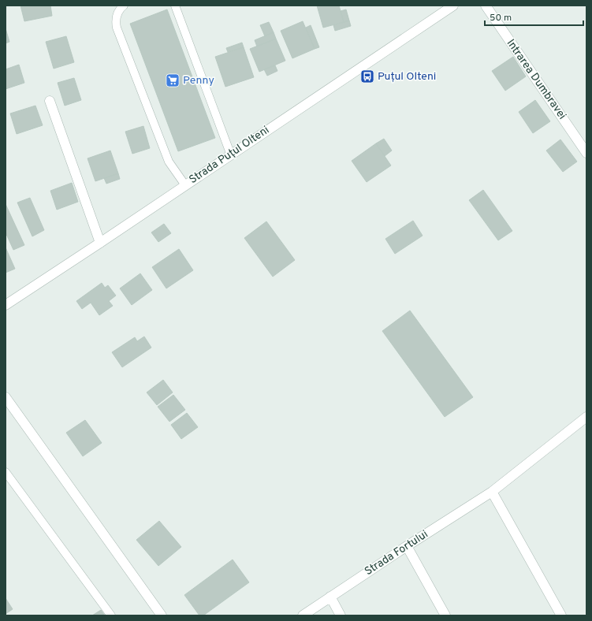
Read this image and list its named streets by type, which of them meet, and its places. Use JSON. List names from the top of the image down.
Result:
{
  "streets": {
    "street": ["Intrarea Dumbravei", "Strada Puțul Olteni", "Strada Fortului"]
  },
  "places": {
    "bus stop": ["Puțul Olteni"],
    "supermarket": ["Penny"]
  },
  "scale_bar": "50 m"
}
